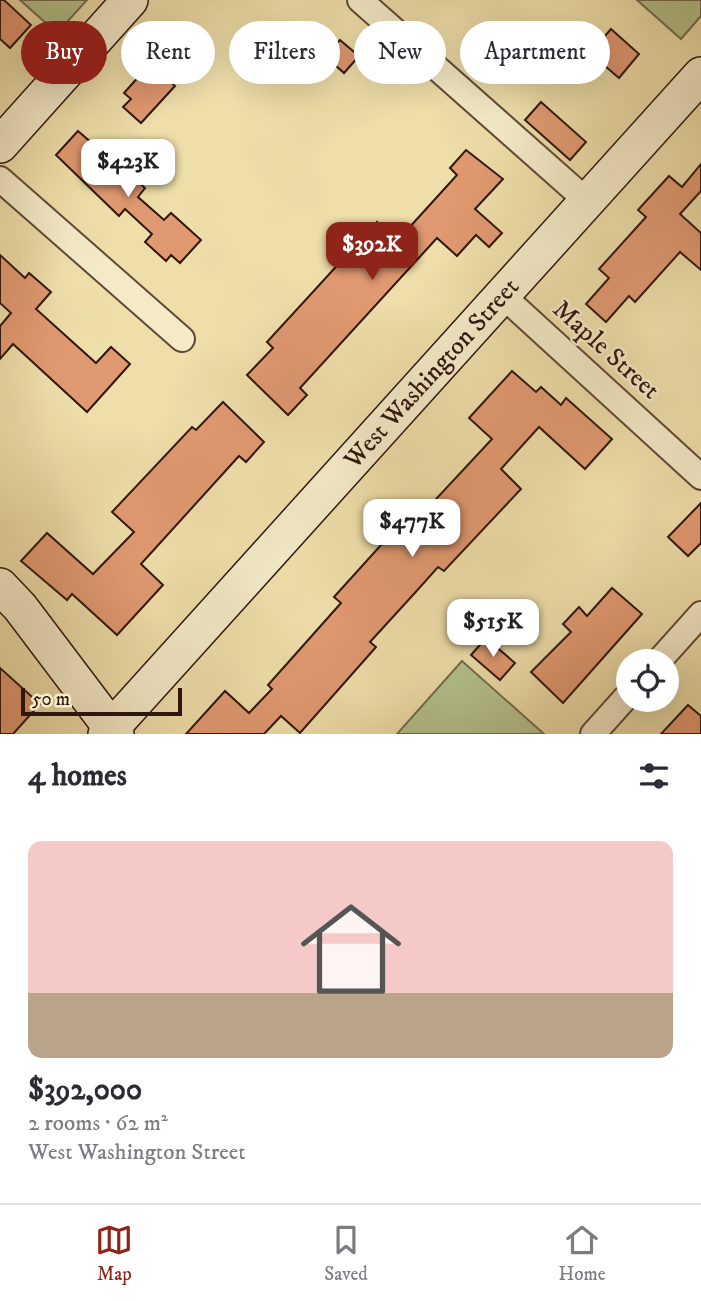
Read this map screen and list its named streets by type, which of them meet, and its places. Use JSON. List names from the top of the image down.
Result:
{
  "streets": {
    "street": ["Maple Street", "West Washington Street"]
  },
  "crossings": [
    ["Maple Street", "West Washington Street"]
  ],
  "scale_bar": "50 m",
  "page": {
    "chip": [
      "Buy",
      "Rent",
      "Filters",
      "New",
      "Apartment"
    ],
    "price": [
      "$423K",
      "$392K",
      "$477K",
      "$515K"
    ],
    "scale": "50 m",
    "heading": "4 homes",
    "list": [
      {
        "name": "$392,000",
        "note": "2 rooms · 62 m² · West Washington Street"
      }
    ],
    "tabs": ["Map", "Saved", "Home"]
  }
}
